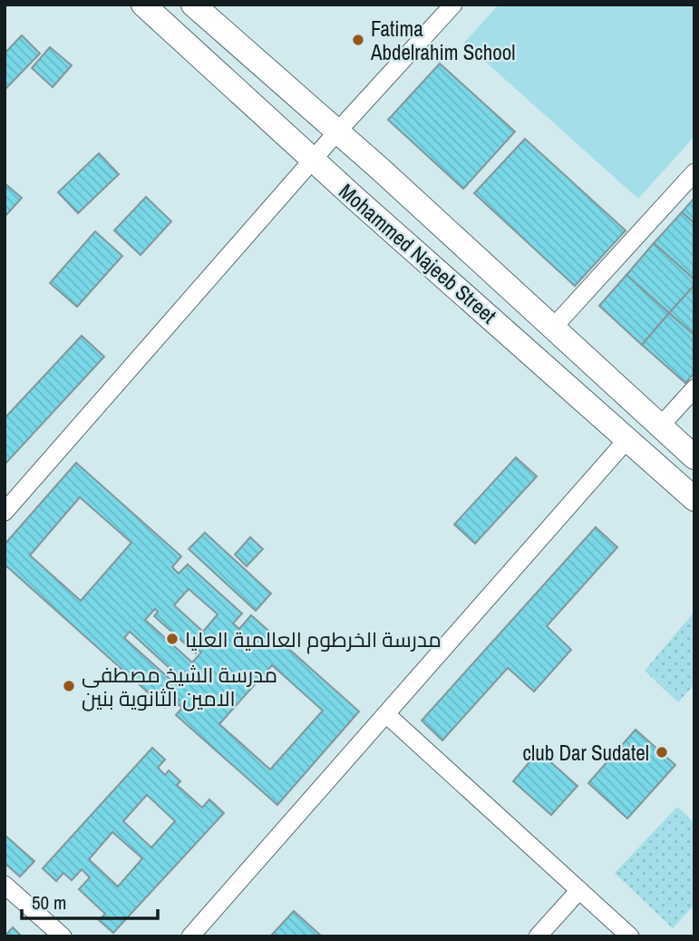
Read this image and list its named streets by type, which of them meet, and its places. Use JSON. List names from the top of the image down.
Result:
{
  "streets": {
    "main road": ["Mohammed Najeeb Street"]
  },
  "places": [
    "Fatima Abdelrahim School",
    "مدرسة الخرطوم العالمية العليا",
    "مدرسة الشيخ مصطفى الامين الثانوية بنين",
    "club Dar Sudatel"
  ],
  "scale_bar": "50 m"
}
